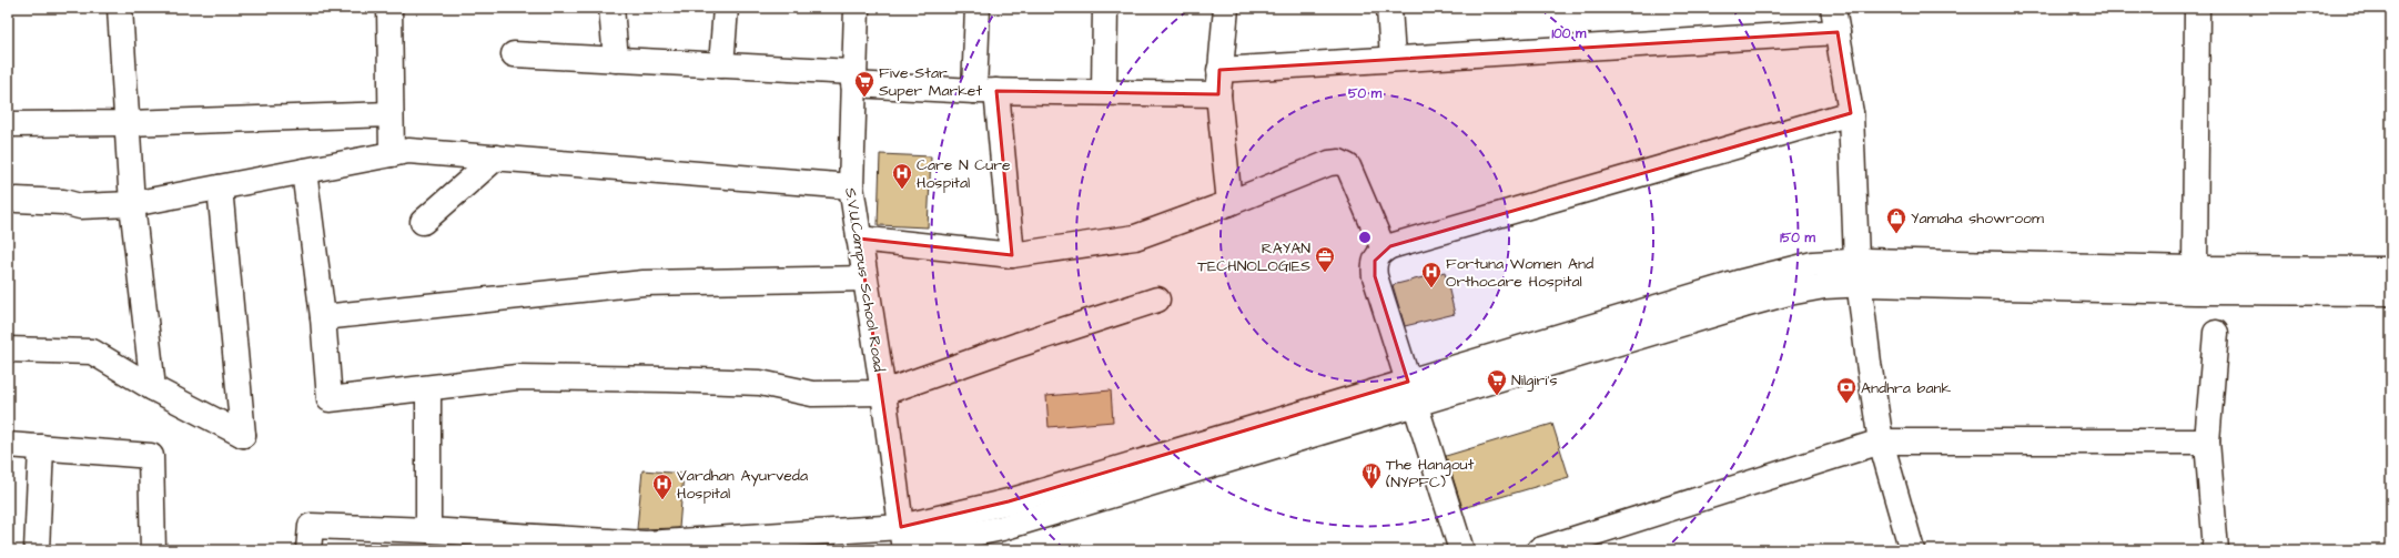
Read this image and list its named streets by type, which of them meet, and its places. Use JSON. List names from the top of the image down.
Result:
{
  "streets": {
    "street": ["S.V.U.Campus School Road"]
  },
  "places": {
    "supermarket": ["Five Star Super Market", "Nilgiri's"],
    "hospital": ["Care N Cure Hospital", "Fortuna Women And Orthocare Hospital", "Vardhan Ayurveda Hospital"],
    "shop": ["Yamaha showroom"],
    "office": ["RAYAN TECHNOLOGIES"],
    "bank": ["Andhra bank"],
    "restaurant": ["The Hangout (NYPFC)"]
  },
  "rings": ["100 m", "50 m", "150 m"]
}
